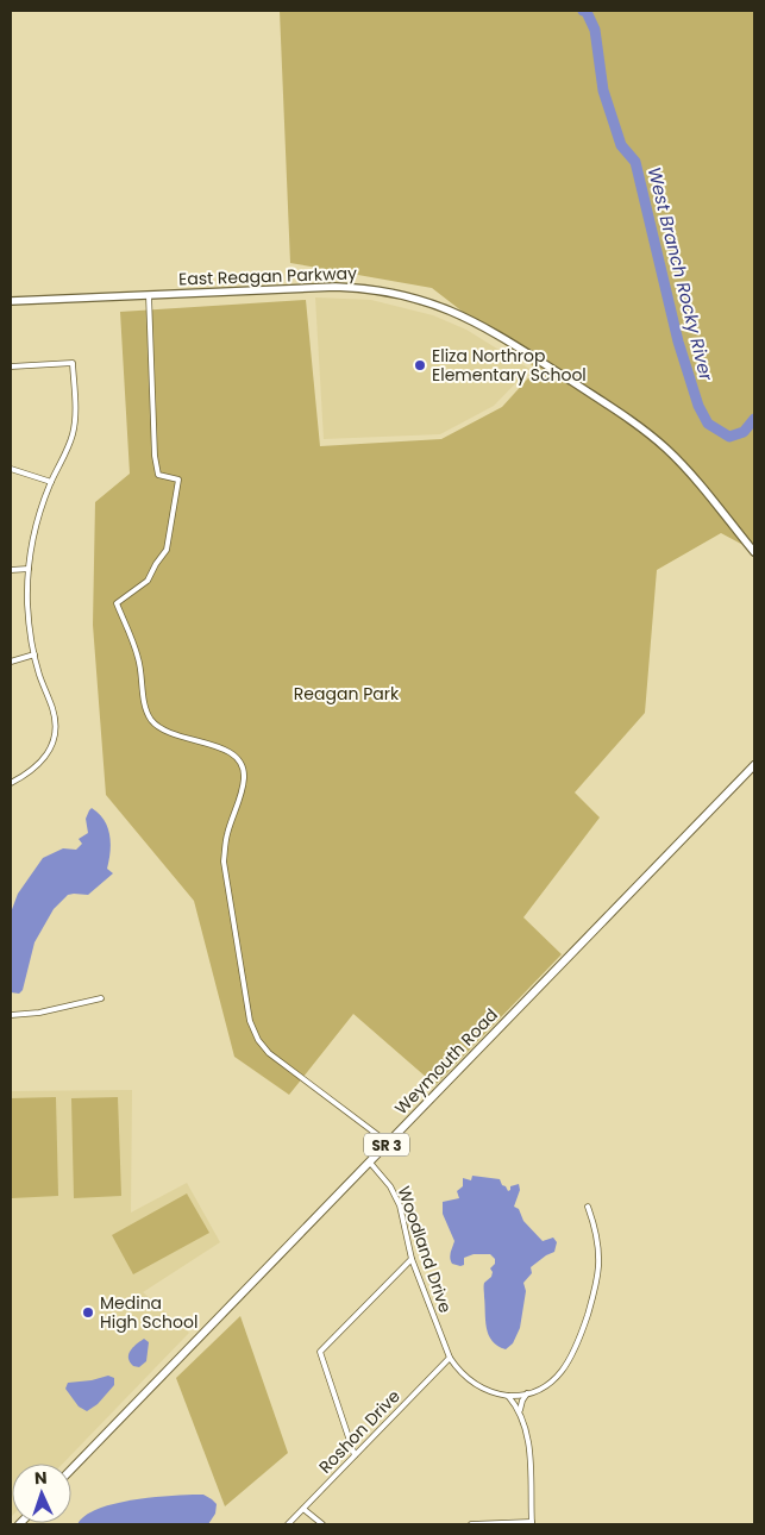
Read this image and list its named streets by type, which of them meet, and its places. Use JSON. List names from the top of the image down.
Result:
{
  "streets": {
    "main road": ["Weymouth Road", "SR 3"],
    "street": ["East Reagan Parkway", "Woodland Drive", "Roshon Drive"]
  },
  "crossings": [
    ["Weymouth Road", "Woodland Drive"],
    ["Woodland Drive", "Roshon Drive"]
  ],
  "water": ["West Branch Rocky River"],
  "parks": ["Reagan Park"],
  "places": ["Eliza Northrop Elementary School", "Medina High School"],
  "north": "top"
}
